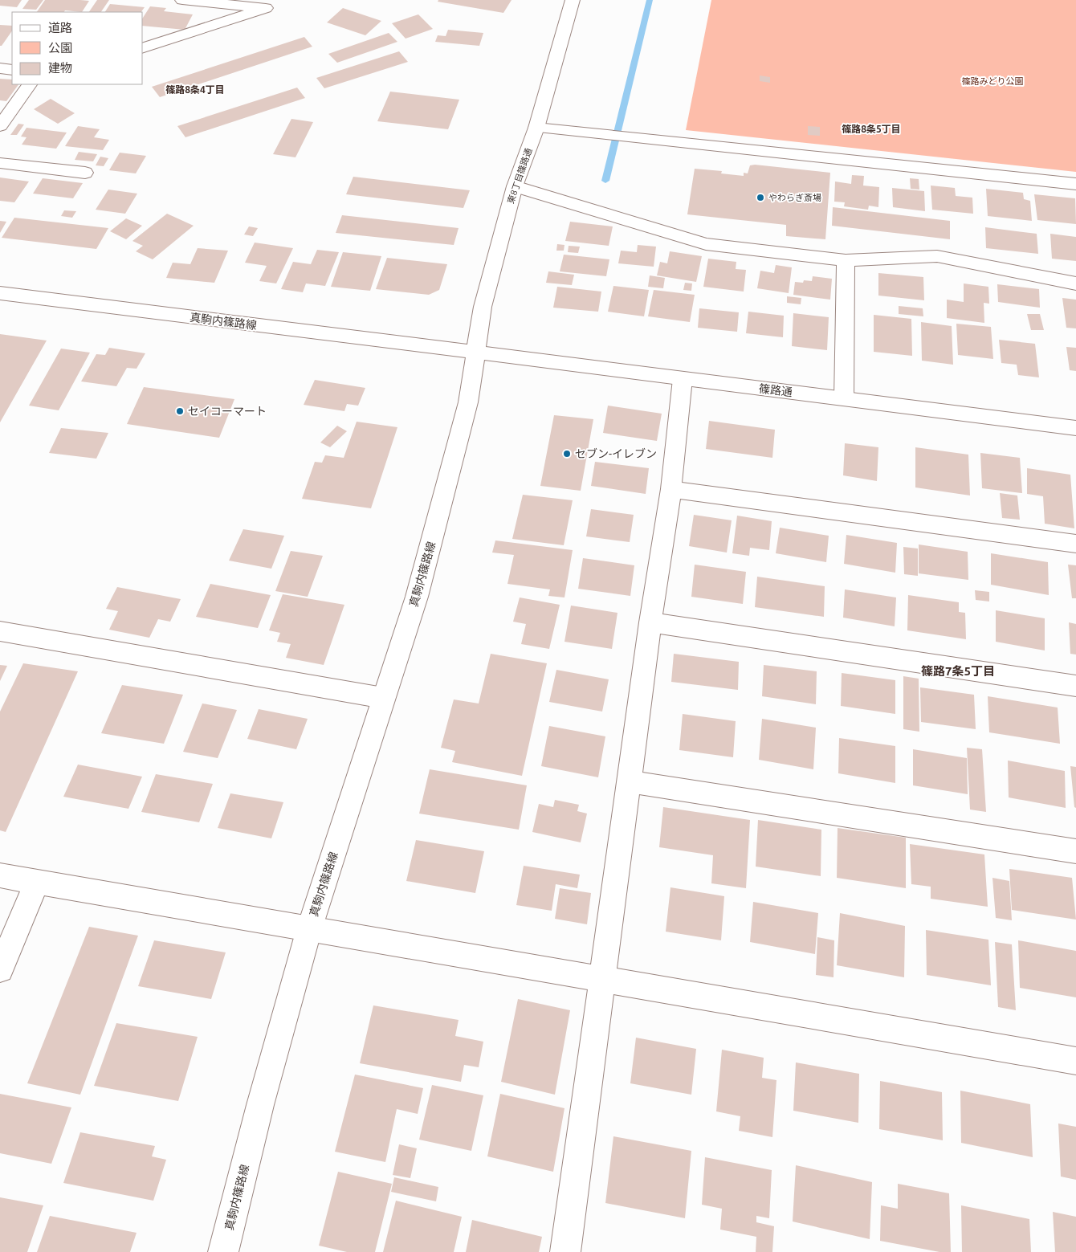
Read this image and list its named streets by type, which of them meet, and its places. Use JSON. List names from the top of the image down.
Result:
{
  "streets": {
    "street": ["東8丁目篠路通", "真駒内篠路線", "篠路通"]
  },
  "crossings": [
    ["東8丁目篠路通", "真駒内篠路線"],
    ["東8丁目篠路通", "篠路通"],
    ["真駒内篠路線", "篠路通"]
  ],
  "districts": ["篠路8条4丁目", "篠路8条5丁目", "篠路7条5丁目"],
  "parks": ["篠路みどり公園"],
  "places": ["やわらぎ斎場", "セイコーマート", "セブン-イレブン"],
  "legend": ["道路", "公園", "建物"]
}
